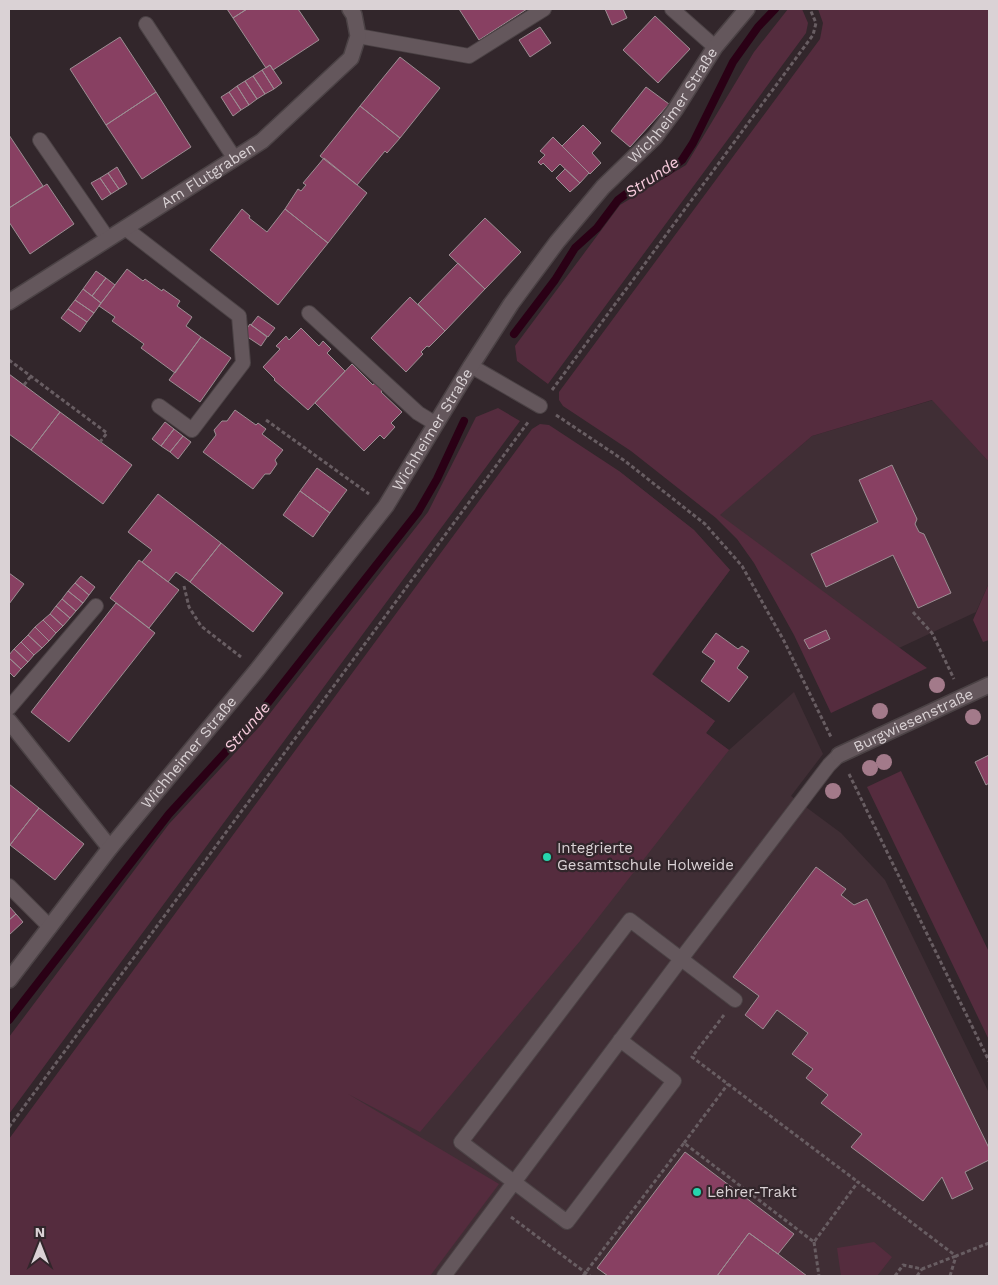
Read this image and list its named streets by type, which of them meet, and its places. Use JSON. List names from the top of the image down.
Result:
{
  "streets": {
    "street": ["Wichheimer Straße", "Am Flutgraben", "Burgwiesenstraße"]
  },
  "water": ["Strunde"],
  "places": ["Integrierte Gesamtschule Holweide", "Lehrer-Trakt"],
  "north": "top"
}
